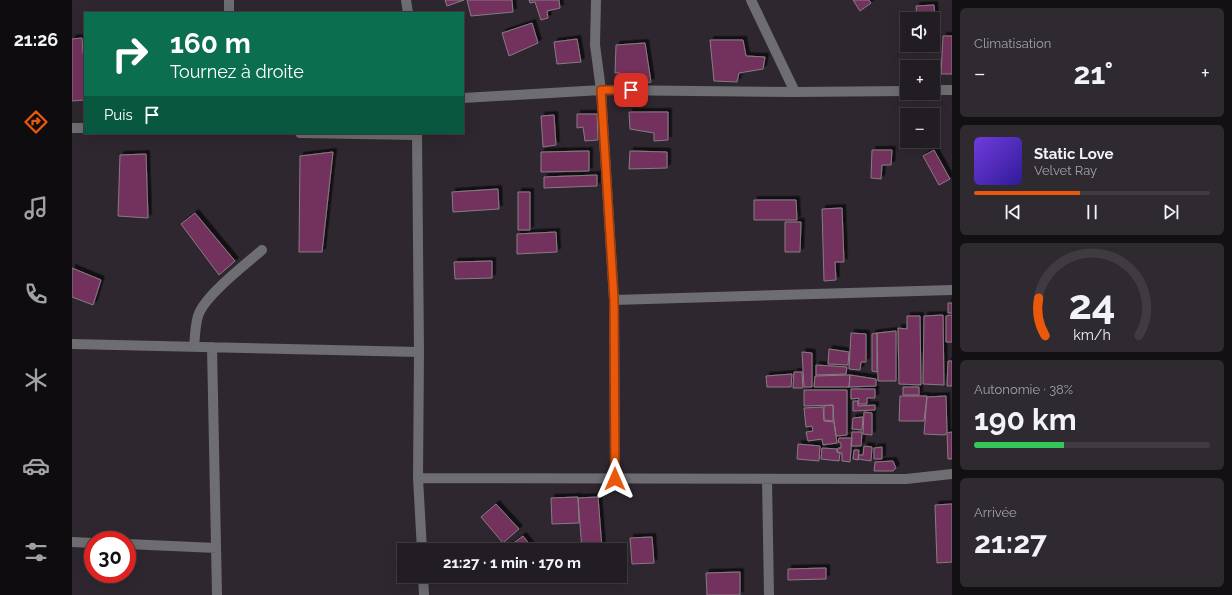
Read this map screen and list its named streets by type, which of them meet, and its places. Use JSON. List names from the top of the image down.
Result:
{
  "page": {
    "tabs": "21:26",
    "tile": [
      "Climatisation",
      ["Autonomie · 38%", "190 km"],
      ["Arrivée", "21:27"]
    ],
    "map_buttons": ["+", "−"],
    "turn": ["160 m", "Tournez à droite"],
    "heat": ["−", "21°", "+"],
    "then": "Puis",
    "song": ["Static Love", "Velvet Ray"],
    "limit": "30",
    "trip": "21:27 · 1 min · 170 m",
    "gauge": ["24", "km/h"]
  }
}
